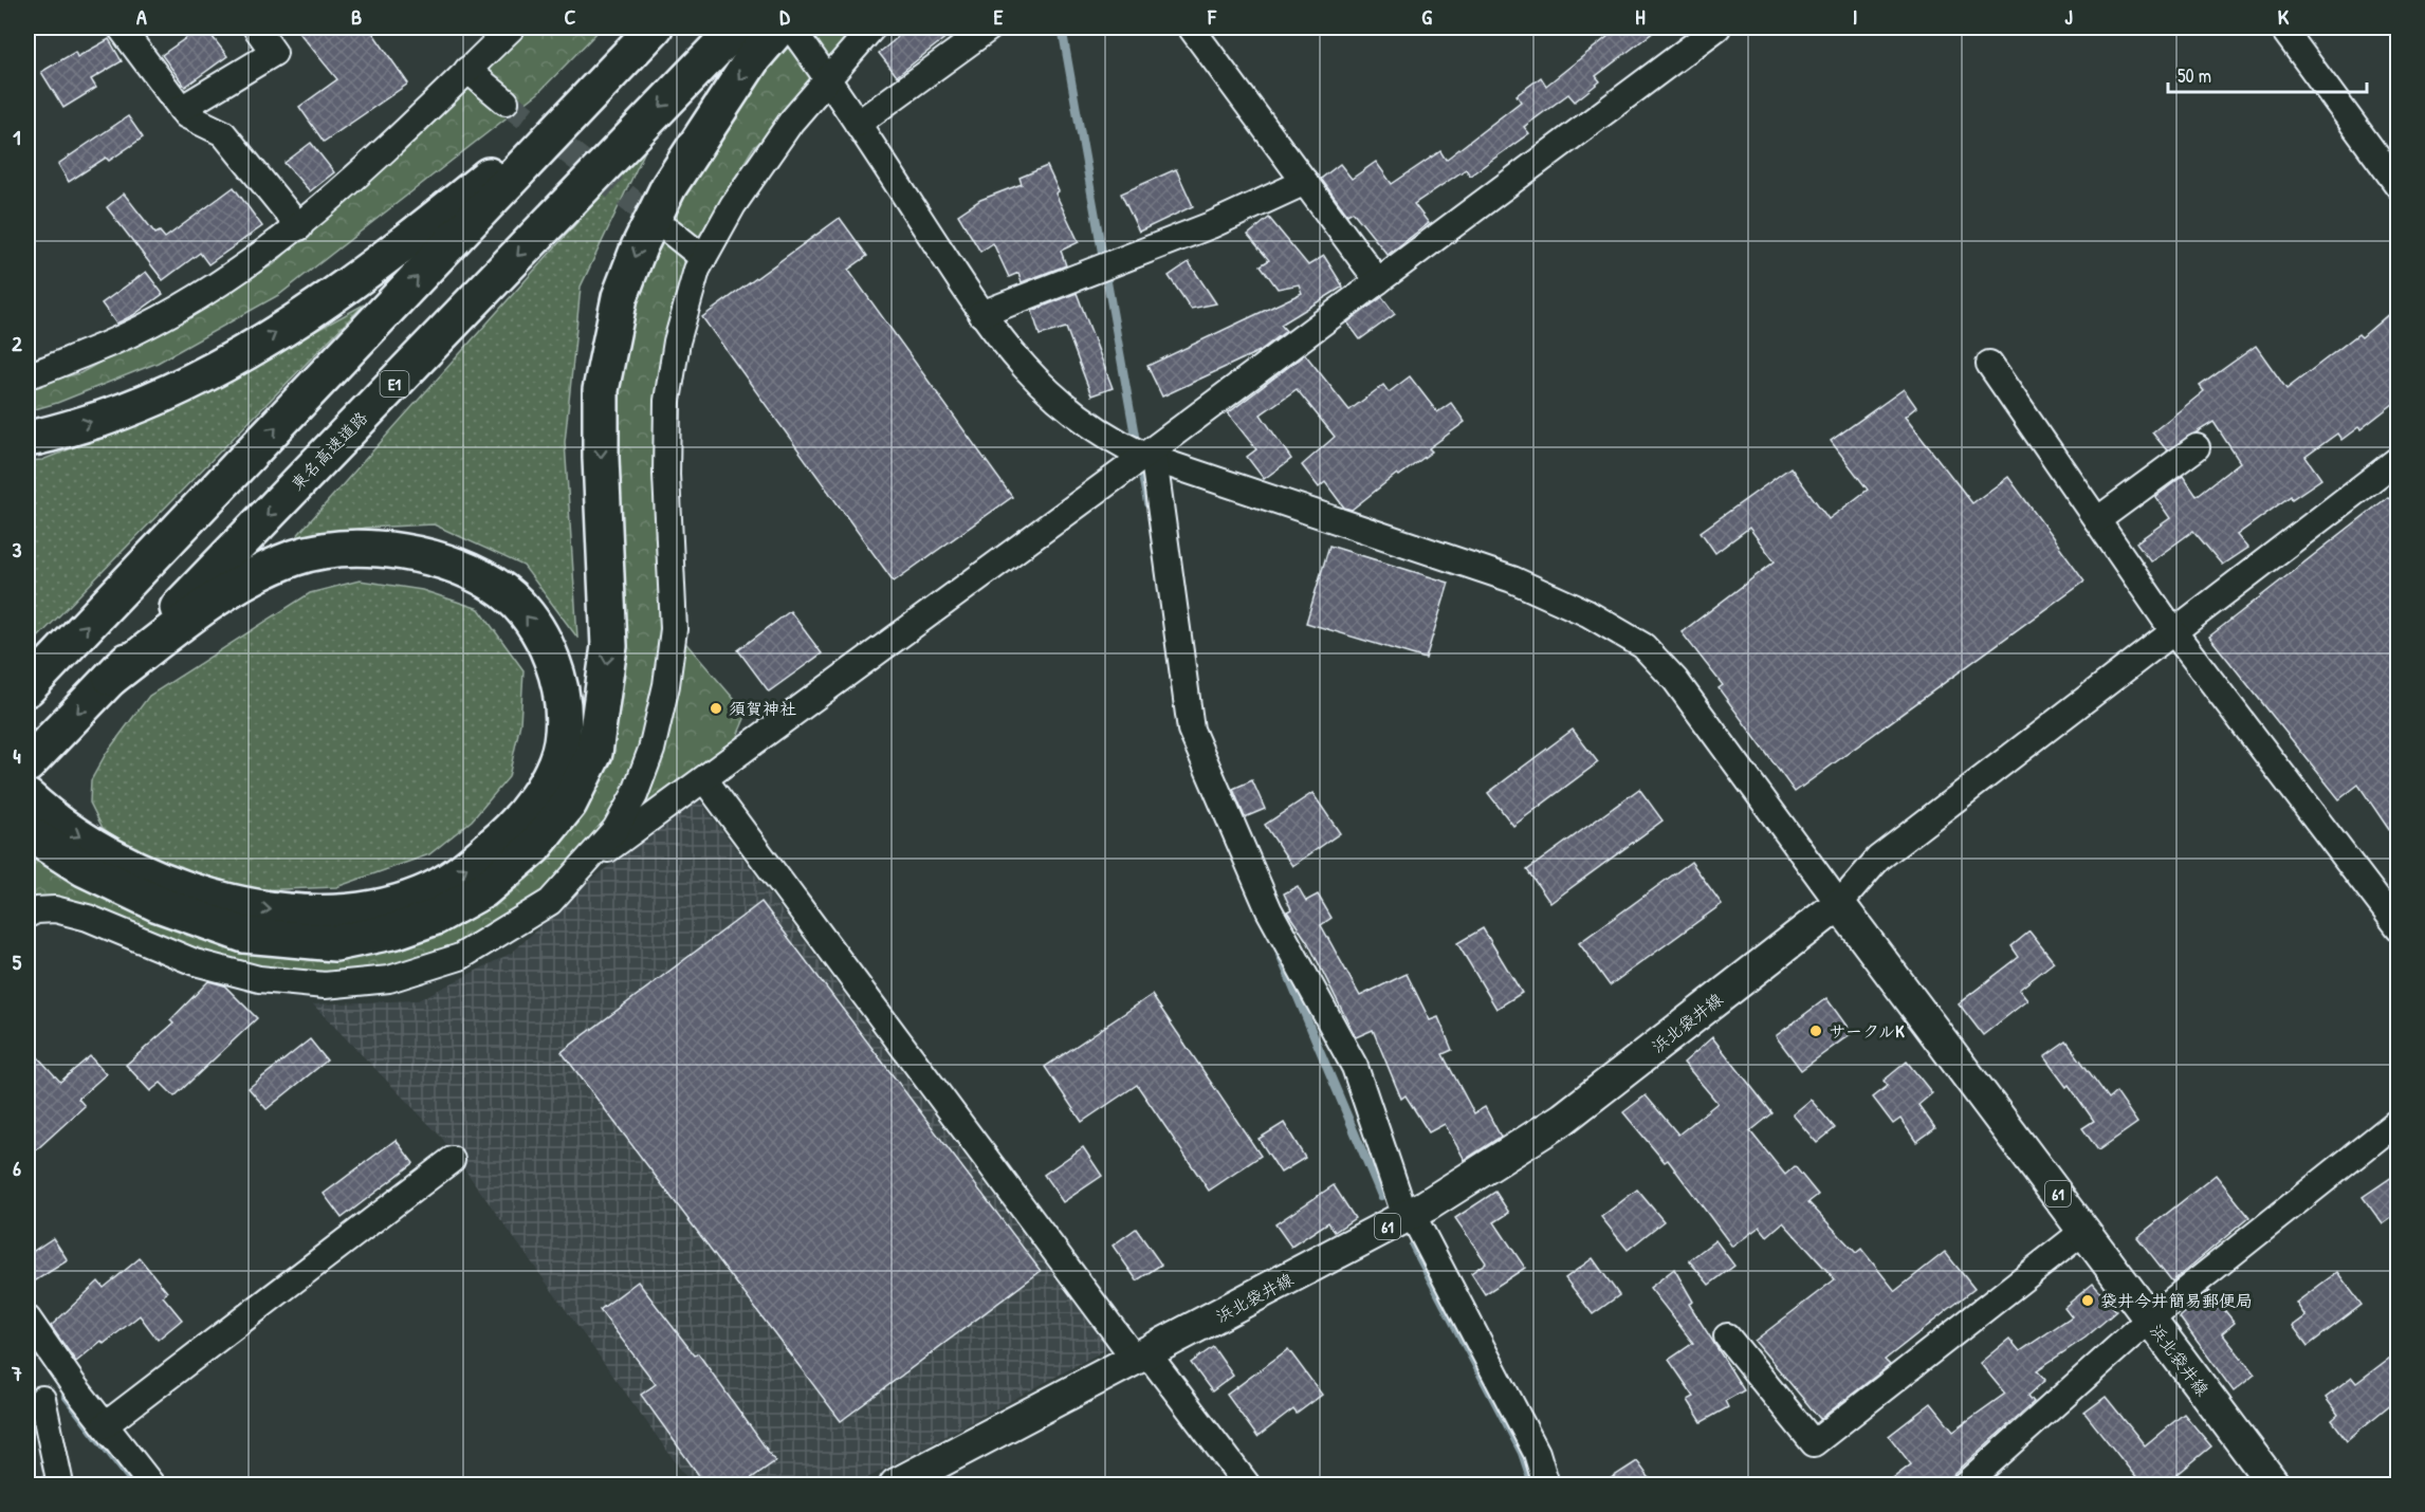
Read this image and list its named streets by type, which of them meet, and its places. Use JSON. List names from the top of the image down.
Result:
{
  "streets": {
    "highway": ["E1", "東名高速道路"],
    "main road": ["浜北袋井線", "61"]
  },
  "places": ["須賀神社", "サークルK", "袋井今井簡易郵便局"],
  "scale_bar": "50 m",
  "grid": {
    "columns": [
      "A",
      "B",
      "C",
      "D",
      "E",
      "F",
      "G",
      "H",
      "I",
      "J",
      "K"
    ],
    "rows": [
      "1",
      "2",
      "3",
      "4",
      "5",
      "6",
      "7"
    ]
  }
}
